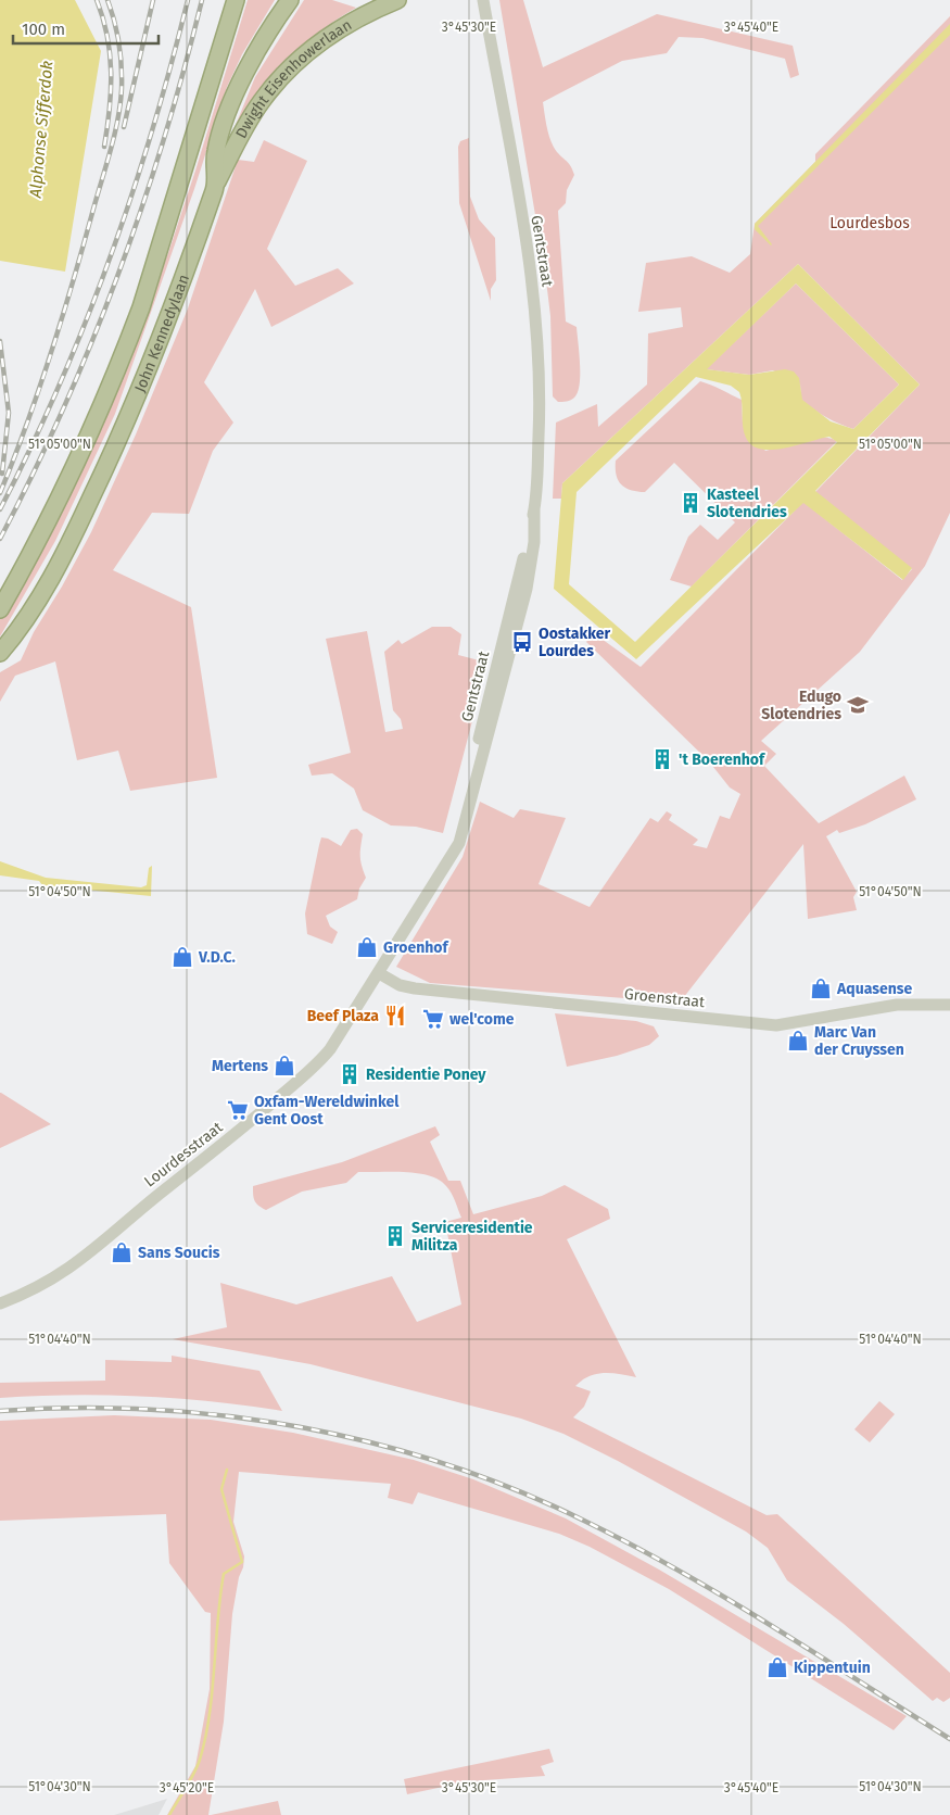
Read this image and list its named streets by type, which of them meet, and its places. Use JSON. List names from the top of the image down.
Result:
{
  "streets": {
    "highway": ["Dwight Eisenhowerlaan", "John Kennedylaan"],
    "street": ["Gentstraat", "Groenstraat", "Lourdesstraat"]
  },
  "crossings": [
    ["Dwight Eisenhowerlaan", "John Kennedylaan"],
    ["Gentstraat", "Groenstraat"],
    ["Gentstraat", "Lourdesstraat"],
    ["Groenstraat", "Lourdesstraat"]
  ],
  "water": ["Alphonse Sifferdok"],
  "parks": ["Lourdesbos"],
  "places": {
    "building": [
      "Kasteel Slotendries",
      "'t Boerenhof",
      "Residentie Poney",
      "Serviceresidentie Militza"
    ],
    "bus stop": ["Oostakker Lourdes"],
    "school or university": ["Edugo Slotendries"],
    "shop": [
      "Groenhof",
      "V.D.C.",
      "Aquasense",
      "Marc Van der Cruyssen",
      "Mertens",
      "Sans Soucis",
      "Kippentuin"
    ],
    "restaurant": ["Beef Plaza"],
    "supermarket": ["wel'come", "Oxfam-Wereldwinkel Gent Oost"]
  },
  "scale_bar": "100 m",
  "coordinates": [
    "3°45'30\"E",
    "3°45'40\"E",
    "51°05'00\"N",
    "51°04'50\"N",
    "51°04'40\"N",
    "51°04'30\"N",
    "3°45'20\"E"
  ]
}
